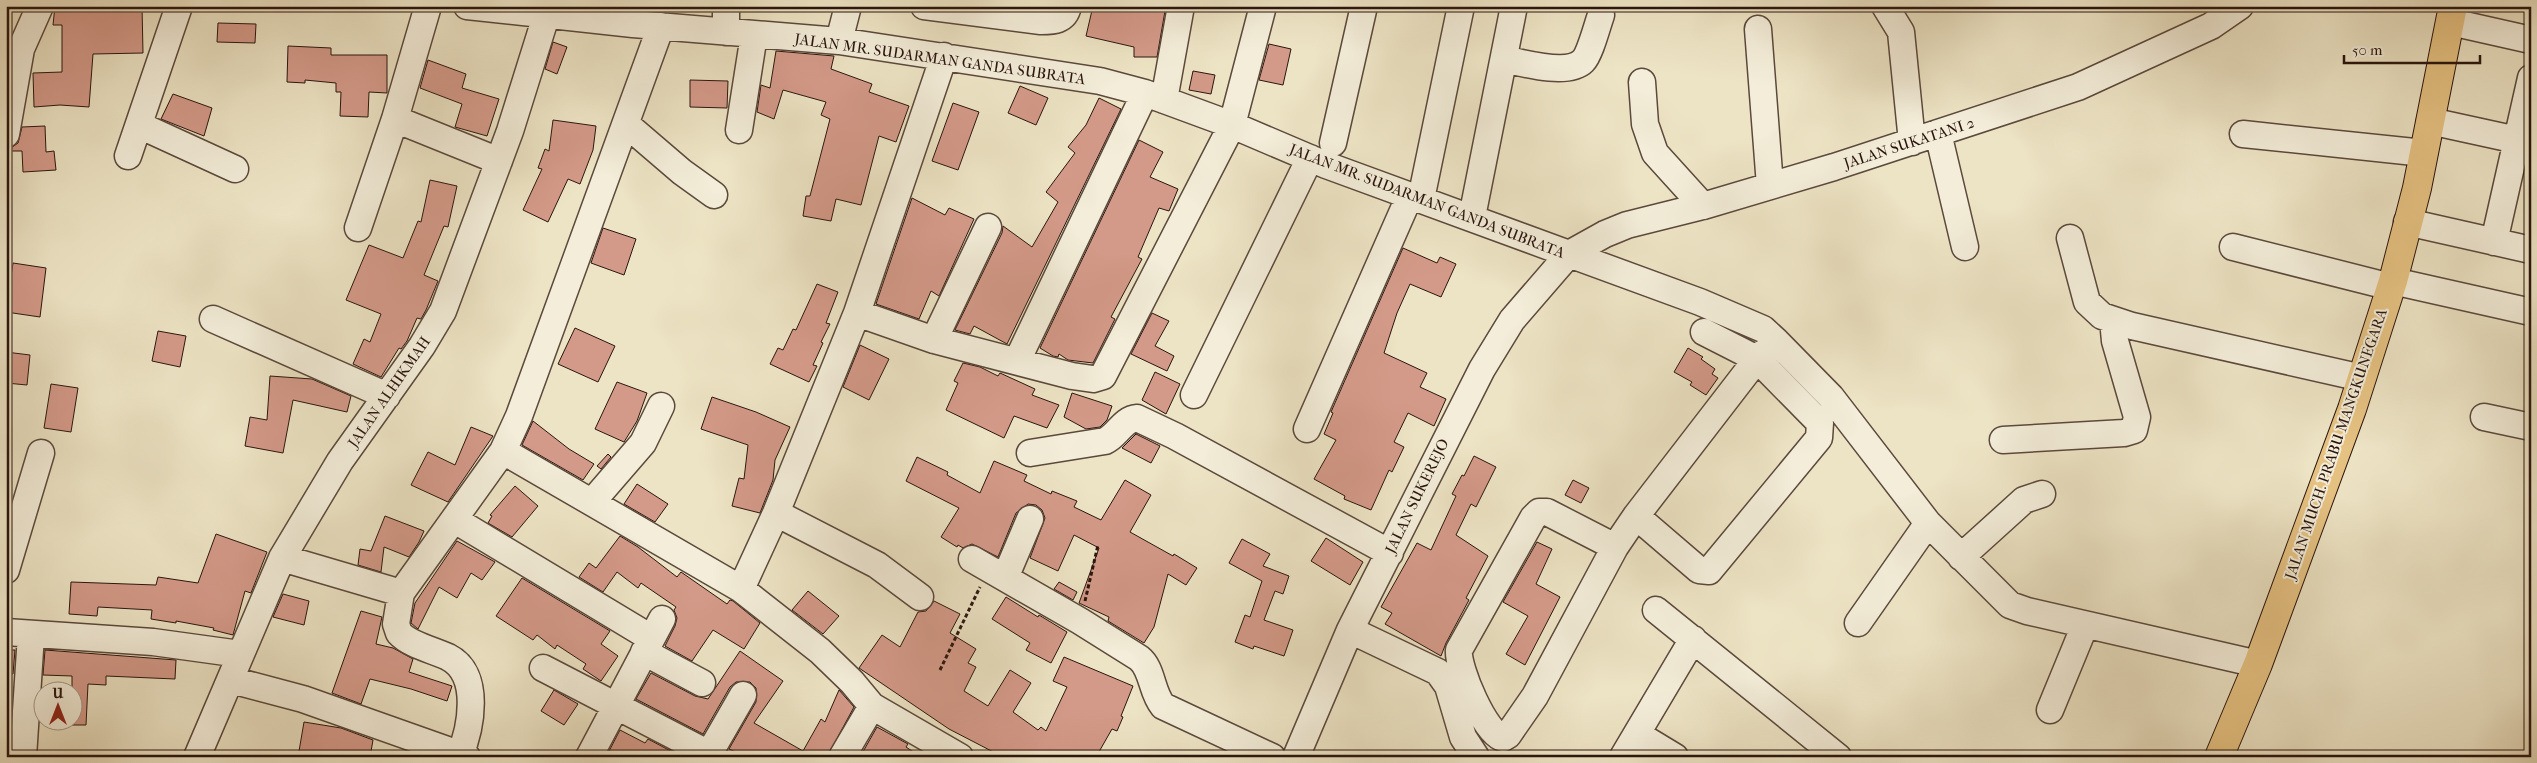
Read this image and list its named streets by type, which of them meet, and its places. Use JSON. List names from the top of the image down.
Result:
{
  "streets": {
    "main road": ["JALAN MUCH. PRABU MANGKUNEGARA"],
    "street": [
      "JALAN MR. SUDARMAN GANDA SUBRATA",
      "JALAN SUKATANI 2",
      "JALAN ALHIKMAH",
      "JALAN SUKEREJO"
    ]
  },
  "crossings": [
    ["JALAN MR. SUDARMAN GANDA SUBRATA", "JALAN SUKATANI 2"],
    ["JALAN MR. SUDARMAN GANDA SUBRATA", "JALAN ALHIKMAH"],
    ["JALAN MR. SUDARMAN GANDA SUBRATA", "JALAN MUCH. PRABU MANGKUNEGARA"],
    ["JALAN MR. SUDARMAN GANDA SUBRATA", "JALAN SUKEREJO"],
    ["JALAN SUKATANI 2", "JALAN SUKEREJO"]
  ],
  "scale_bar": "50 m",
  "north": "top"
}
